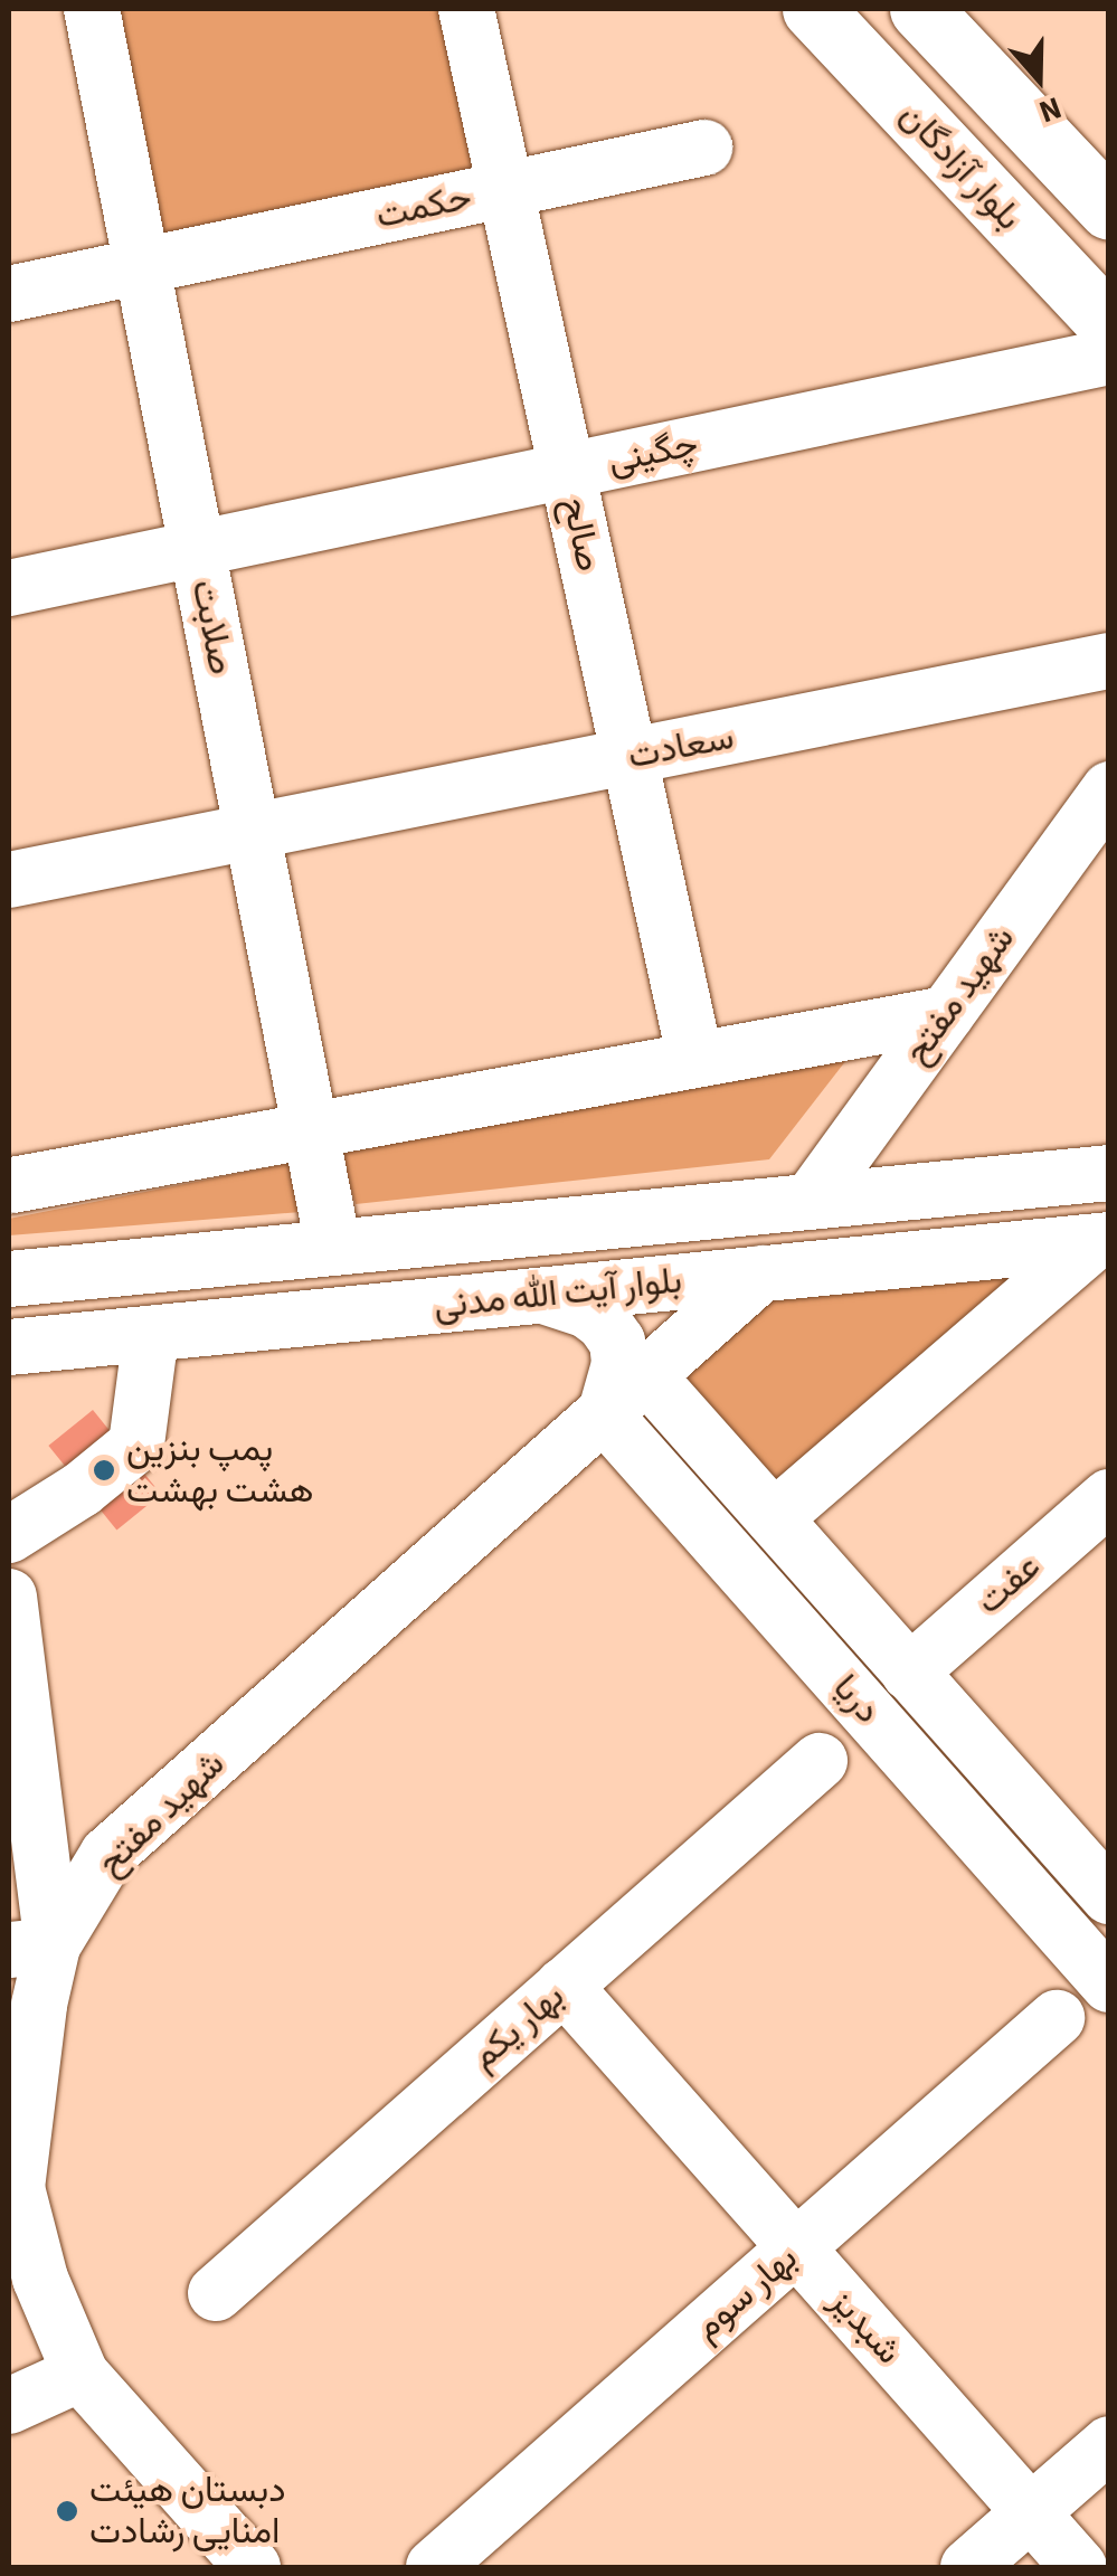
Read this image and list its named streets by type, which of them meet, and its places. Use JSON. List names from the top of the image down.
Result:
{
  "streets": {
    "main road": ["بلوار آزادگان"],
    "street": [
      "حکمت",
      "چگینی",
      "صالح",
      "صلابت",
      "سعادت",
      "شهید مفتح",
      "بلوار آیت الله مدنی",
      "عفت",
      "دریا",
      "بهار یکم",
      "بهار سوم",
      "شبدیز"
    ]
  },
  "crossings": [
    ["حکمت", "صالح"],
    ["حکمت", "صلابت"],
    ["چگینی", "صالح"],
    ["چگینی", "صلابت"],
    ["صالح", "سعادت"],
    ["صلابت", "سعادت"],
    ["صلابت", "بلوار آیت الله مدنی"],
    ["شهید مفتح", "بلوار آیت الله مدنی"],
    ["شهید مفتح", "دریا"],
    ["عفت", "دریا"],
    ["بهار یکم", "شبدیز"],
    ["بهار سوم", "شبدیز"]
  ],
  "places": ["پمپ بنزین هشت بهشت", "دبستان هیئت امنایی رشادت"],
  "north": "bottom"
}
